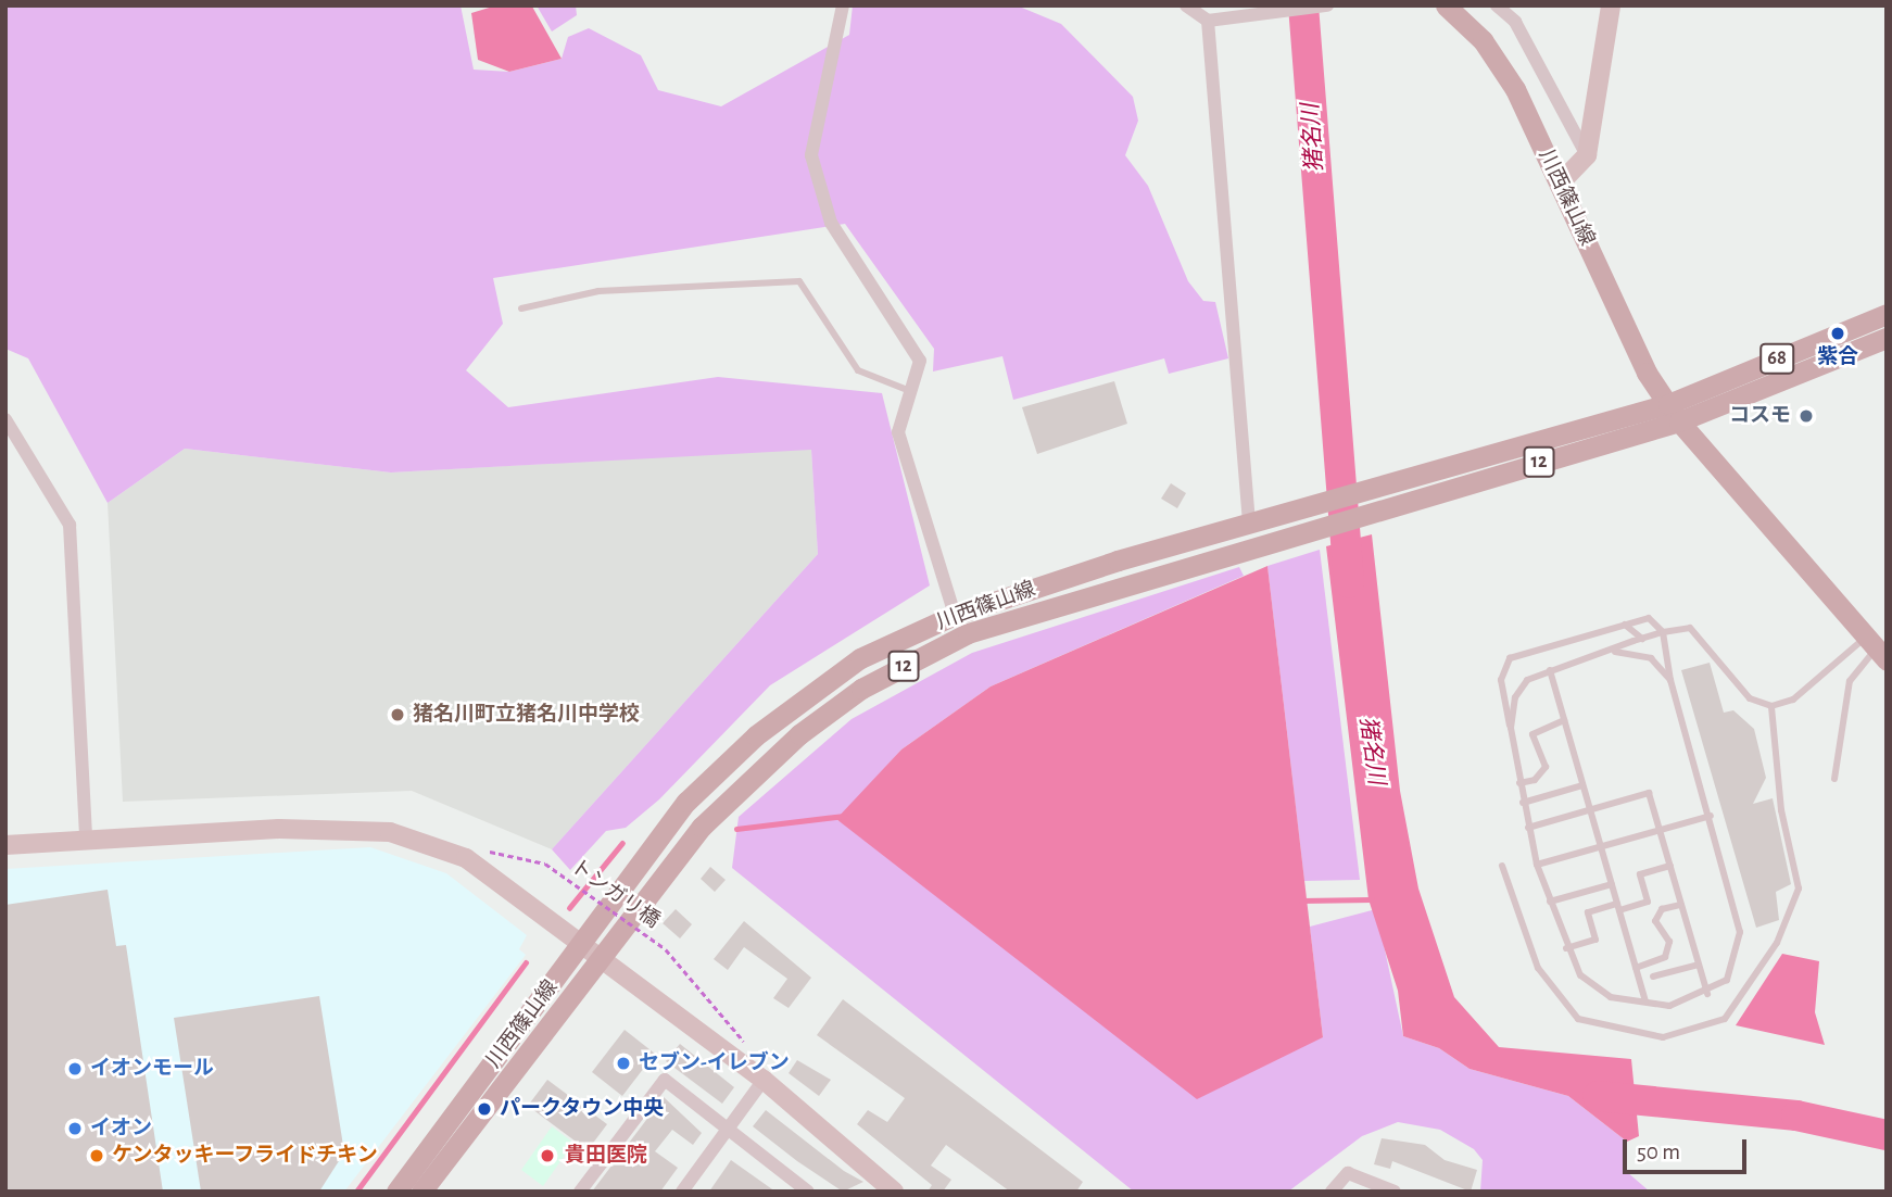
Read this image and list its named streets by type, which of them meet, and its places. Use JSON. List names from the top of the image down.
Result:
{
  "streets": {
    "main road": ["川西篠山線", "68", "12"],
    "path": ["トンガリ橋"]
  },
  "crossings": [
    ["川西篠山線", "68"]
  ],
  "water": ["猪名川"],
  "places": [
    "紫合",
    "コスモ",
    "猪名川町立猪名川中学校",
    "セブン-イレブン",
    "イオンモール",
    "パークタウン中央",
    "イオン",
    "ケンタッキーフライドチキン",
    "貴田医院"
  ],
  "scale_bar": "50 m"
}
